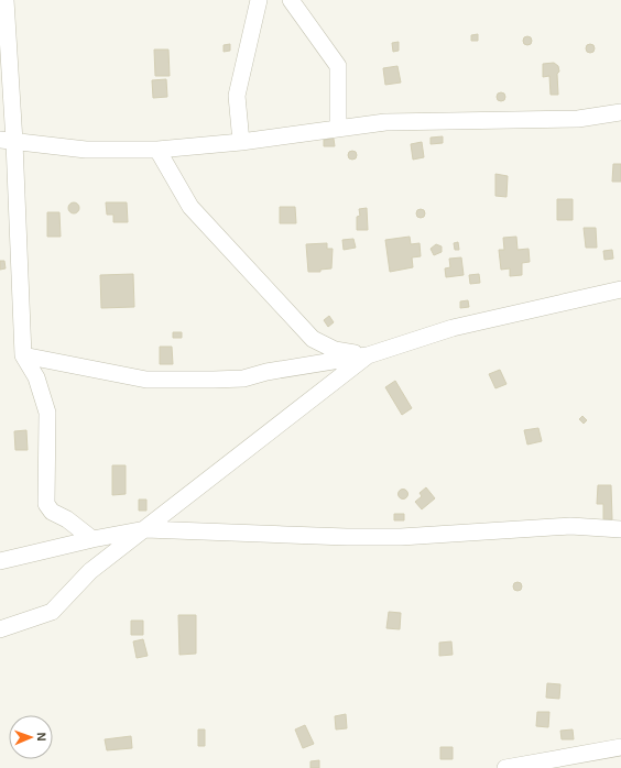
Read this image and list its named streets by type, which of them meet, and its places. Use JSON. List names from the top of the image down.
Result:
{
  "north": "right"
}
